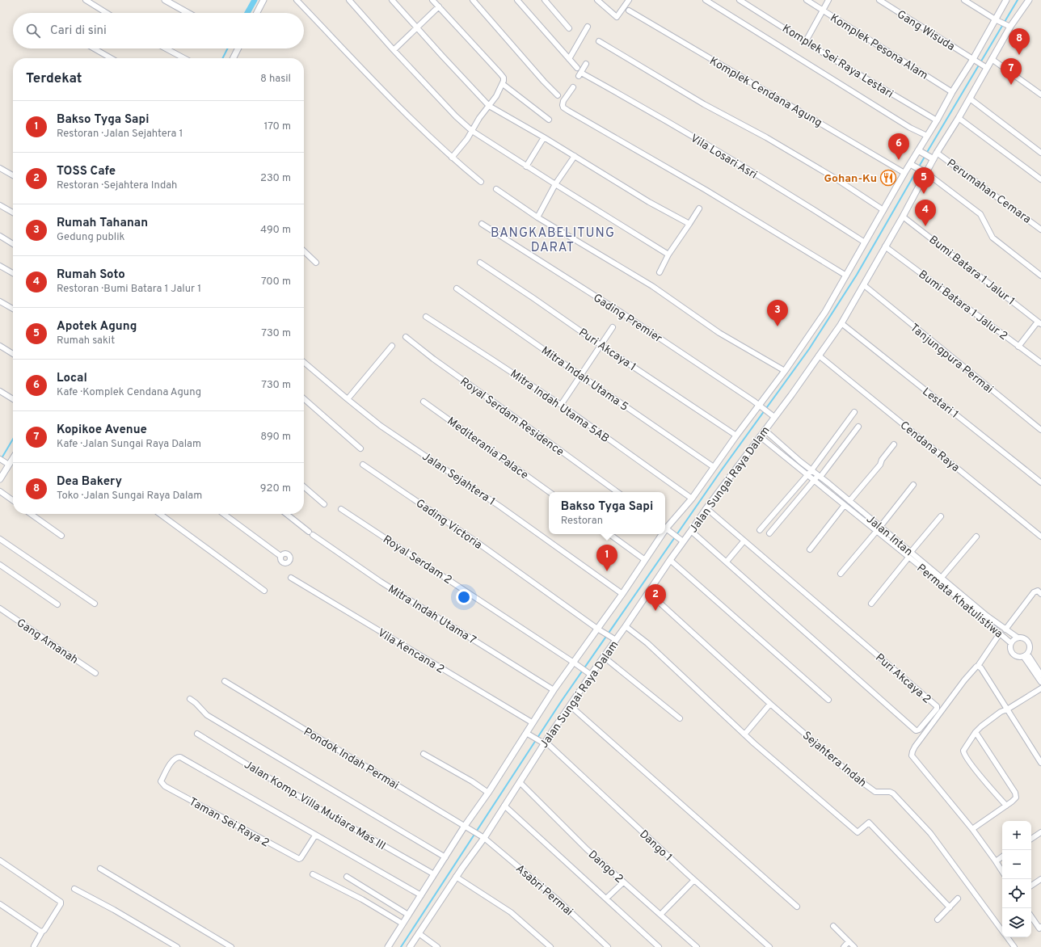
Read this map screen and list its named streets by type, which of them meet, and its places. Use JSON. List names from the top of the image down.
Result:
{
  "streets": {
    "street": [
      "Gang Wisuda",
      "Komplek Pesona Alam",
      "Komplek Sei Raya Lestari",
      "Komplek Cendana Agung",
      "Vila Losari Asri",
      "Perumahan Cemara",
      "Bumi Batara 1 Jalur 1",
      "Bumi Batara 1 Jalur 2",
      "Gading Premier",
      "Puri Akcaya 1",
      "Tanjungpura Permai",
      "Mitra Indah Utama 5",
      "Lestari 1",
      "Mitra Indah Utama 5AB",
      "Royal Serdam Residence",
      "Cendana Raya",
      "Mediterania Palace",
      "Jalan Sejahtera 1",
      "Jalan Sungai Raya Dalam",
      "Gading Victoria",
      "Jalan Intan",
      "Royal Serdam 2",
      "Permata Khatulistiwa",
      "Mitra Indah Utama 7",
      "Gang Amanah",
      "Vila Kencana 2",
      "Puri Akcaya 2",
      "Pondok Indah Permai",
      "Sejahtera Indah",
      "Jalan Komp. Villa Mutiara Mas III",
      "Taman Sei Raya 2",
      "Dango 1",
      "Dango 2",
      "Asabri Permai"
    ]
  },
  "crossings": [
    ["Gang Wisuda", "Jalan Sungai Raya Dalam"],
    ["Perumahan Cemara", "Jalan Sungai Raya Dalam"],
    ["Bumi Batara 1 Jalur 1", "Jalan Sungai Raya Dalam"],
    ["Bumi Batara 1 Jalur 2", "Jalan Sungai Raya Dalam"],
    ["Gading Premier", "Jalan Sungai Raya Dalam"],
    ["Tanjungpura Permai", "Jalan Sungai Raya Dalam"],
    ["Lestari 1", "Jalan Sungai Raya Dalam"],
    ["Cendana Raya", "Jalan Sungai Raya Dalam"],
    ["Jalan Sungai Raya Dalam", "Gading Victoria"],
    ["Jalan Sungai Raya Dalam", "Jalan Intan"],
    ["Jalan Sungai Raya Dalam", "Royal Serdam 2"],
    ["Jalan Sungai Raya Dalam", "Permata Khatulistiwa"],
    ["Jalan Sungai Raya Dalam", "Puri Akcaya 2"],
    ["Jalan Sungai Raya Dalam", "Pondok Indah Permai"],
    ["Jalan Sungai Raya Dalam", "Sejahtera Indah"],
    ["Jalan Sungai Raya Dalam", "Dango 1"],
    ["Jalan Sungai Raya Dalam", "Dango 2"],
    ["Jalan Sungai Raya Dalam", "Asabri Permai"],
    ["Jalan Intan", "Permata Khatulistiwa"],
    ["Pondok Indah Permai", "Asabri Permai"]
  ],
  "districts": ["BANGKABELITUNG DARAT"],
  "places": {
    "restaurant": ["Gohan-Ku"]
  },
  "page": {
    "search": "Cari di sini",
    "pins": [
      "8",
      "7",
      "6",
      "5",
      "4",
      "3",
      "1",
      "2"
    ],
    "heading": ["Terdekat", "8 hasil"],
    "list": [
      {
        "mark": "1",
        "name": "Bakso Tyga Sapi",
        "note": "Restoran · Jalan Sejahtera 1",
        "value": "170 m"
      },
      {
        "mark": "2",
        "name": "TOSS Cafe",
        "note": "Restoran · Sejahtera Indah",
        "value": "230 m"
      },
      {
        "mark": "3",
        "name": "Rumah Tahanan",
        "note": "Gedung publik",
        "value": "490 m"
      },
      {
        "mark": "4",
        "name": "Rumah Soto",
        "note": "Restoran · Bumi Batara 1 Jalur 1",
        "value": "700 m"
      },
      {
        "mark": "5",
        "name": "Apotek Agung",
        "note": "Rumah sakit",
        "value": "730 m"
      },
      {
        "mark": "6",
        "name": "Local",
        "note": "Kafe · Komplek Cendana Agung",
        "value": "730 m"
      },
      {
        "mark": "7",
        "name": "Kopikoe Avenue",
        "note": "Kafe · Jalan Sungai Raya Dalam",
        "value": "890 m"
      },
      {
        "mark": "8",
        "name": "Dea Bakery",
        "note": "Toko · Jalan Sungai Raya Dalam",
        "value": "920 m"
      }
    ],
    "popup": ["Bakso Tyga Sapi", "Restoran"],
    "map_buttons": ["+", "−"]
  }
}
